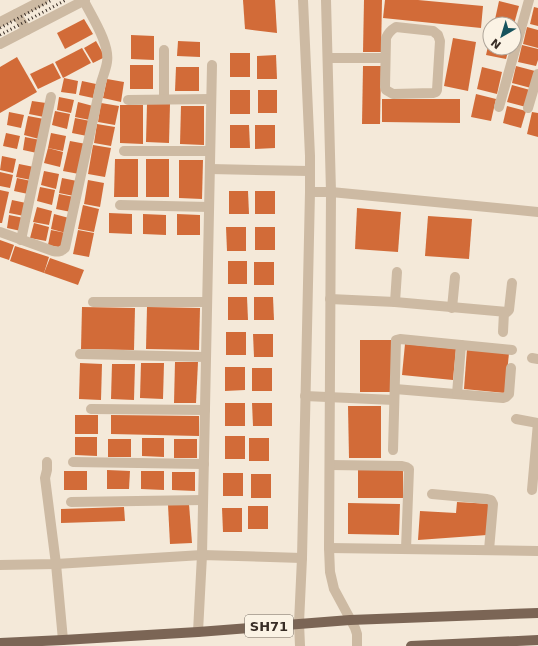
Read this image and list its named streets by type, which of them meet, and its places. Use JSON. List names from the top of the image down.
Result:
{
  "streets": {
    "main road": ["SH71"]
  },
  "north": "bottom left"
}
